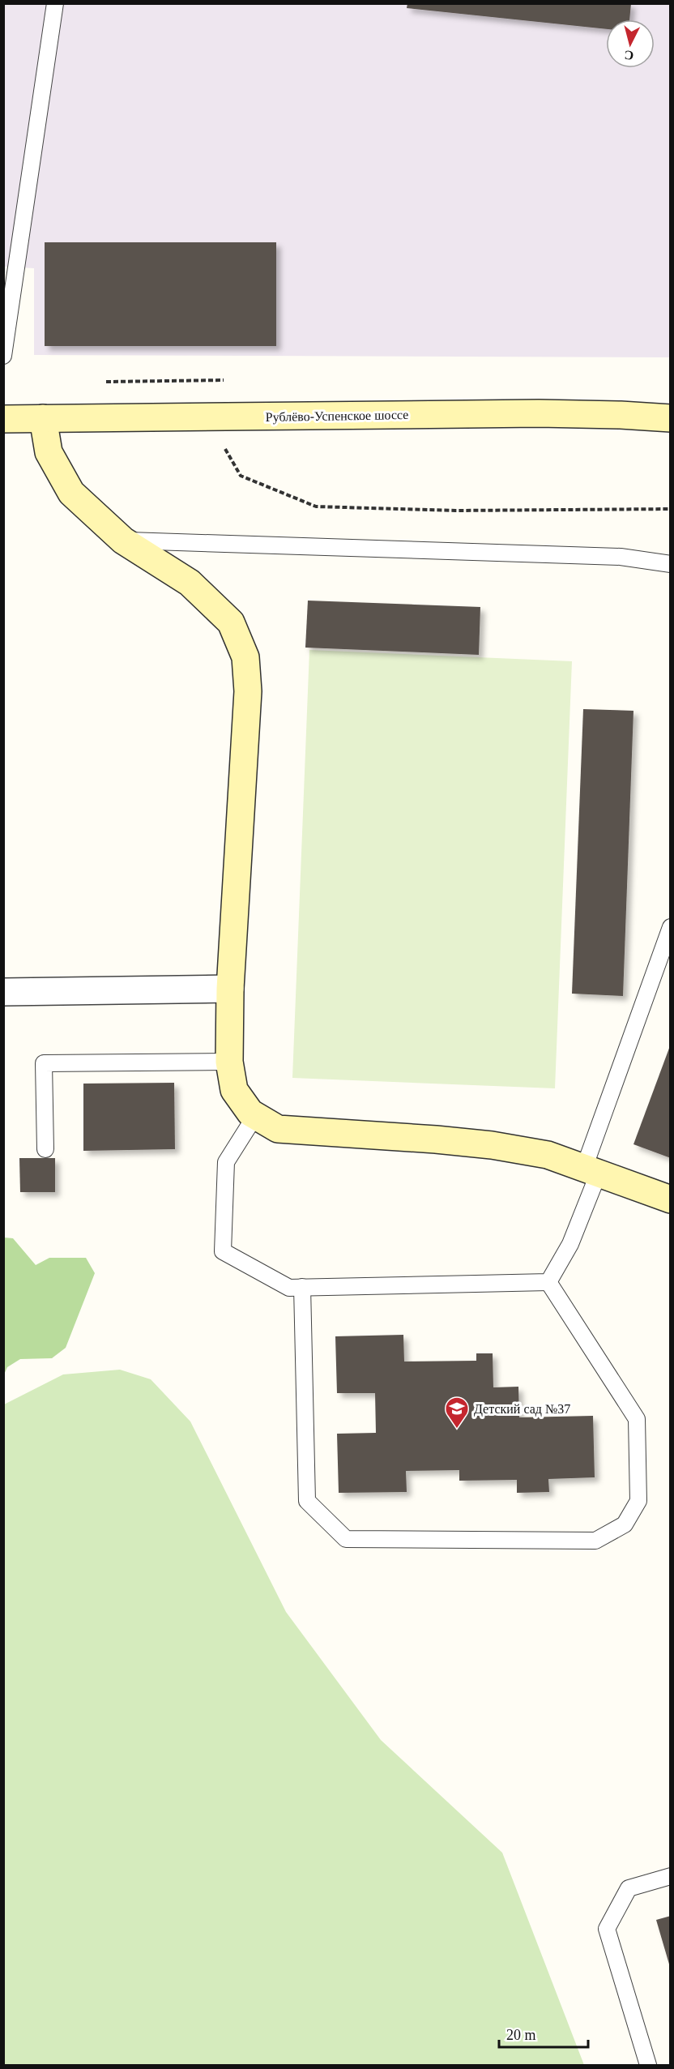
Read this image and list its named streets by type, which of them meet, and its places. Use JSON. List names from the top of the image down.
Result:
{
  "streets": {
    "street": ["Рублёво-Успенское шоссе"]
  },
  "places": {
    "school or university": ["Детский сад №37"]
  },
  "scale_bar": "20 m",
  "north": "bottom"
}
